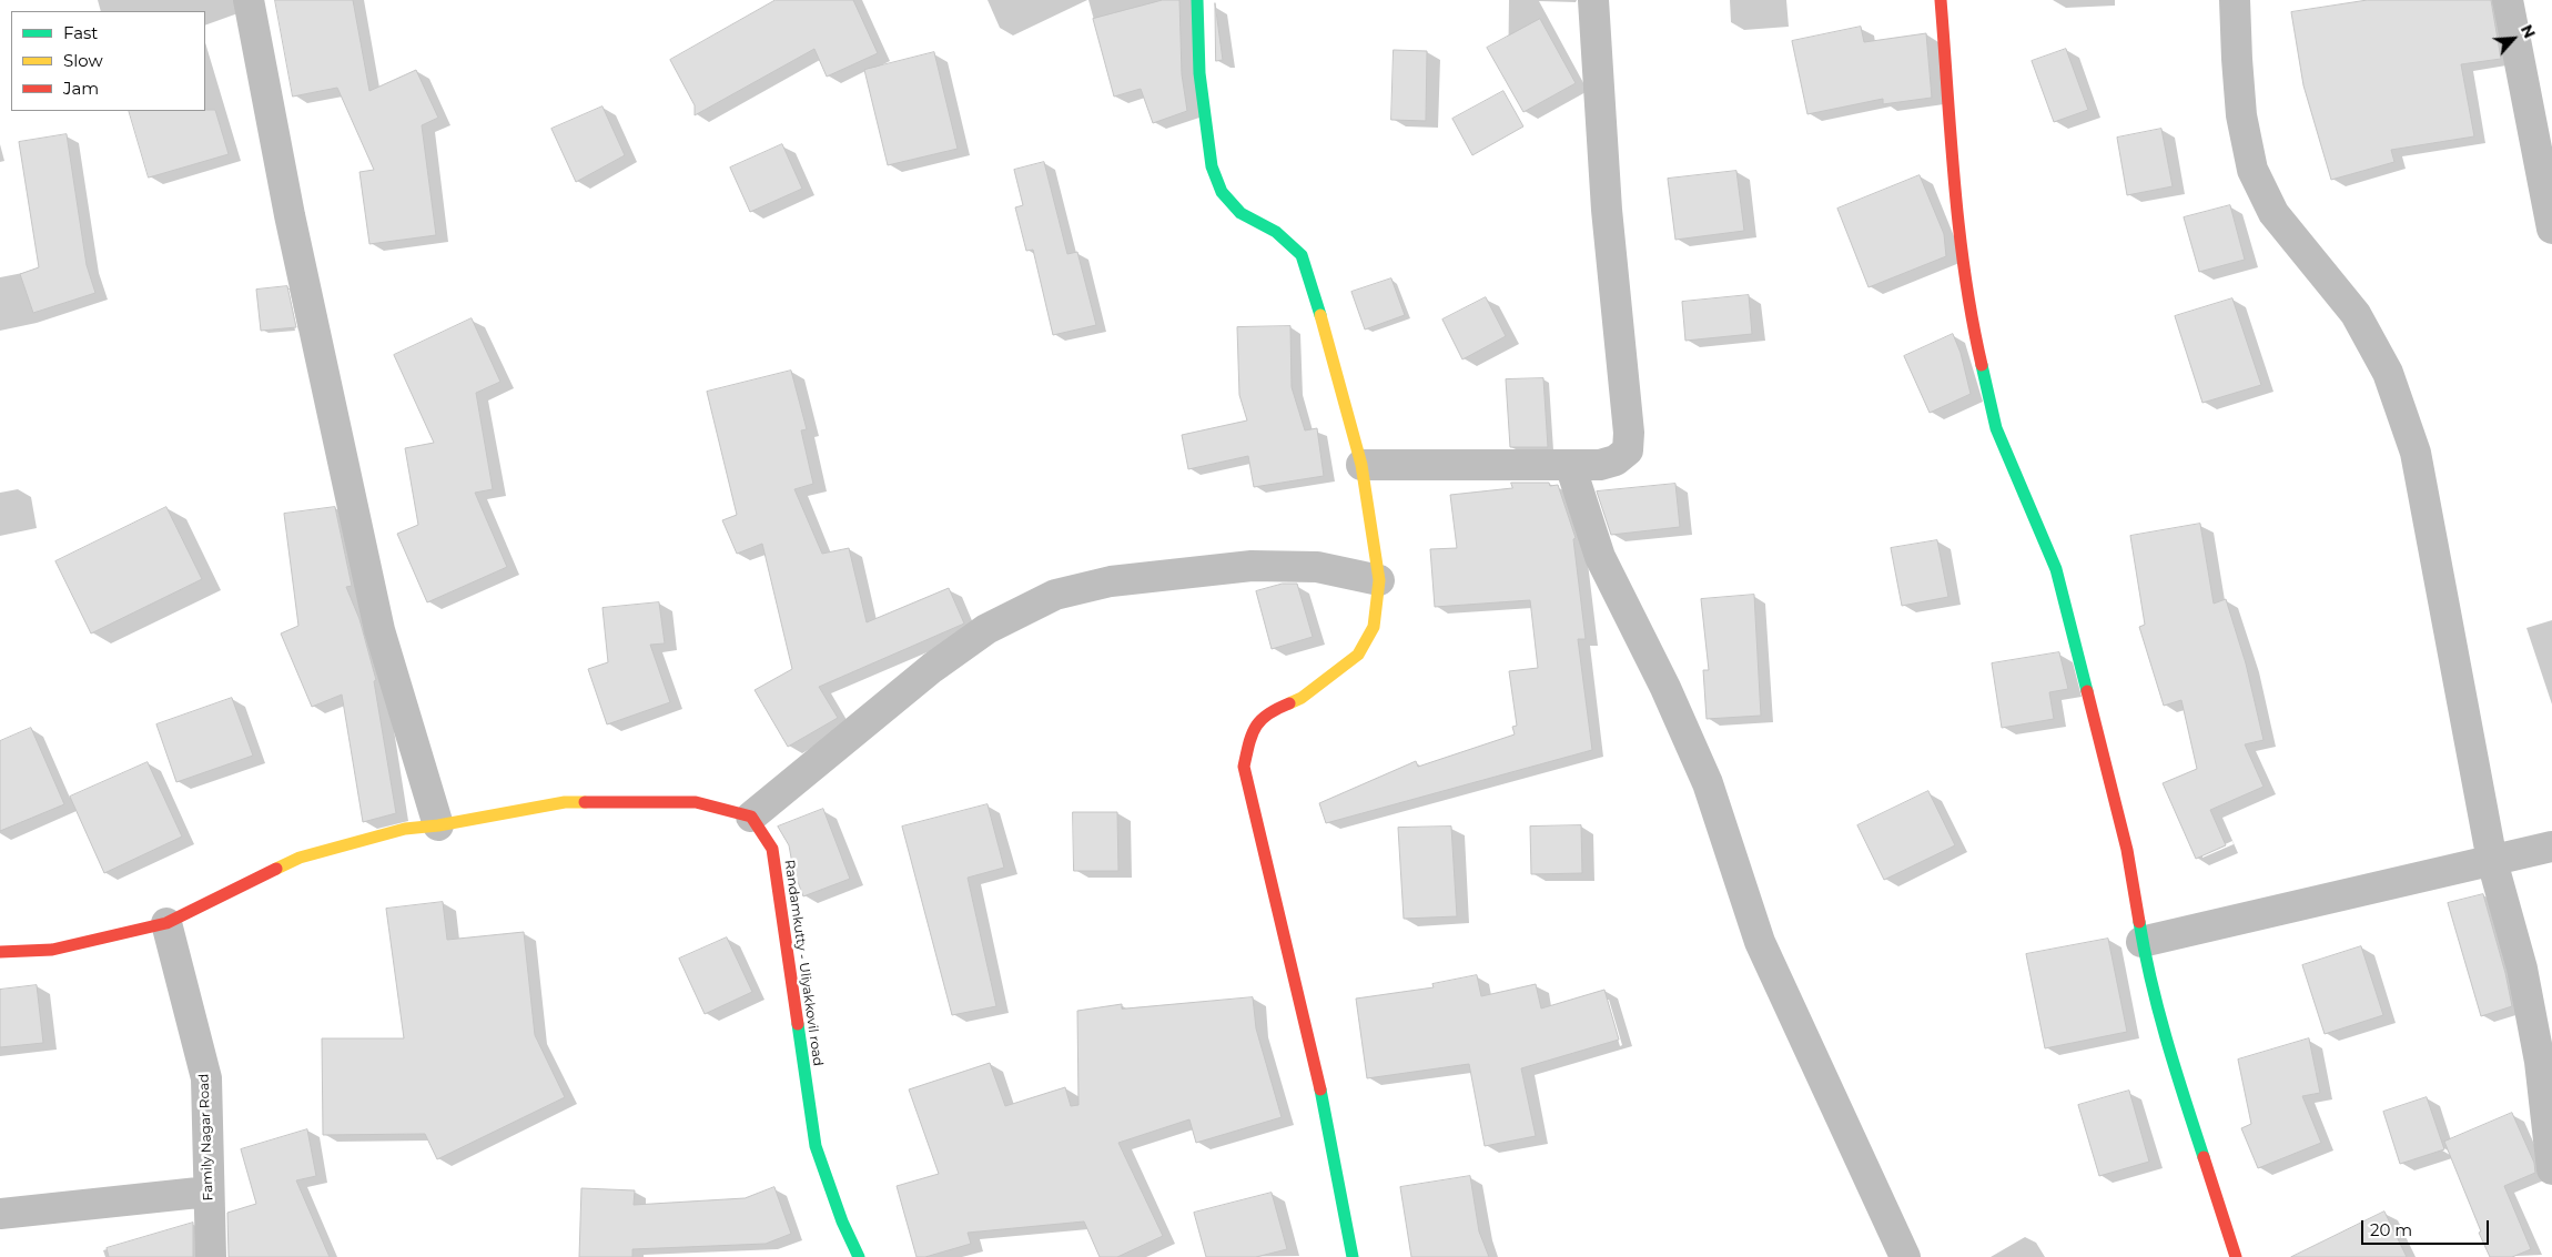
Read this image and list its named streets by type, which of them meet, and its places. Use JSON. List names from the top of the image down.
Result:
{
  "streets": {
    "street": ["Randamkutty - Uliyakkovil road", "Family Nagar Road"]
  },
  "legend": ["Fast", "Slow", "Jam"],
  "scale_bar": "20 m",
  "north": "top right"
}
